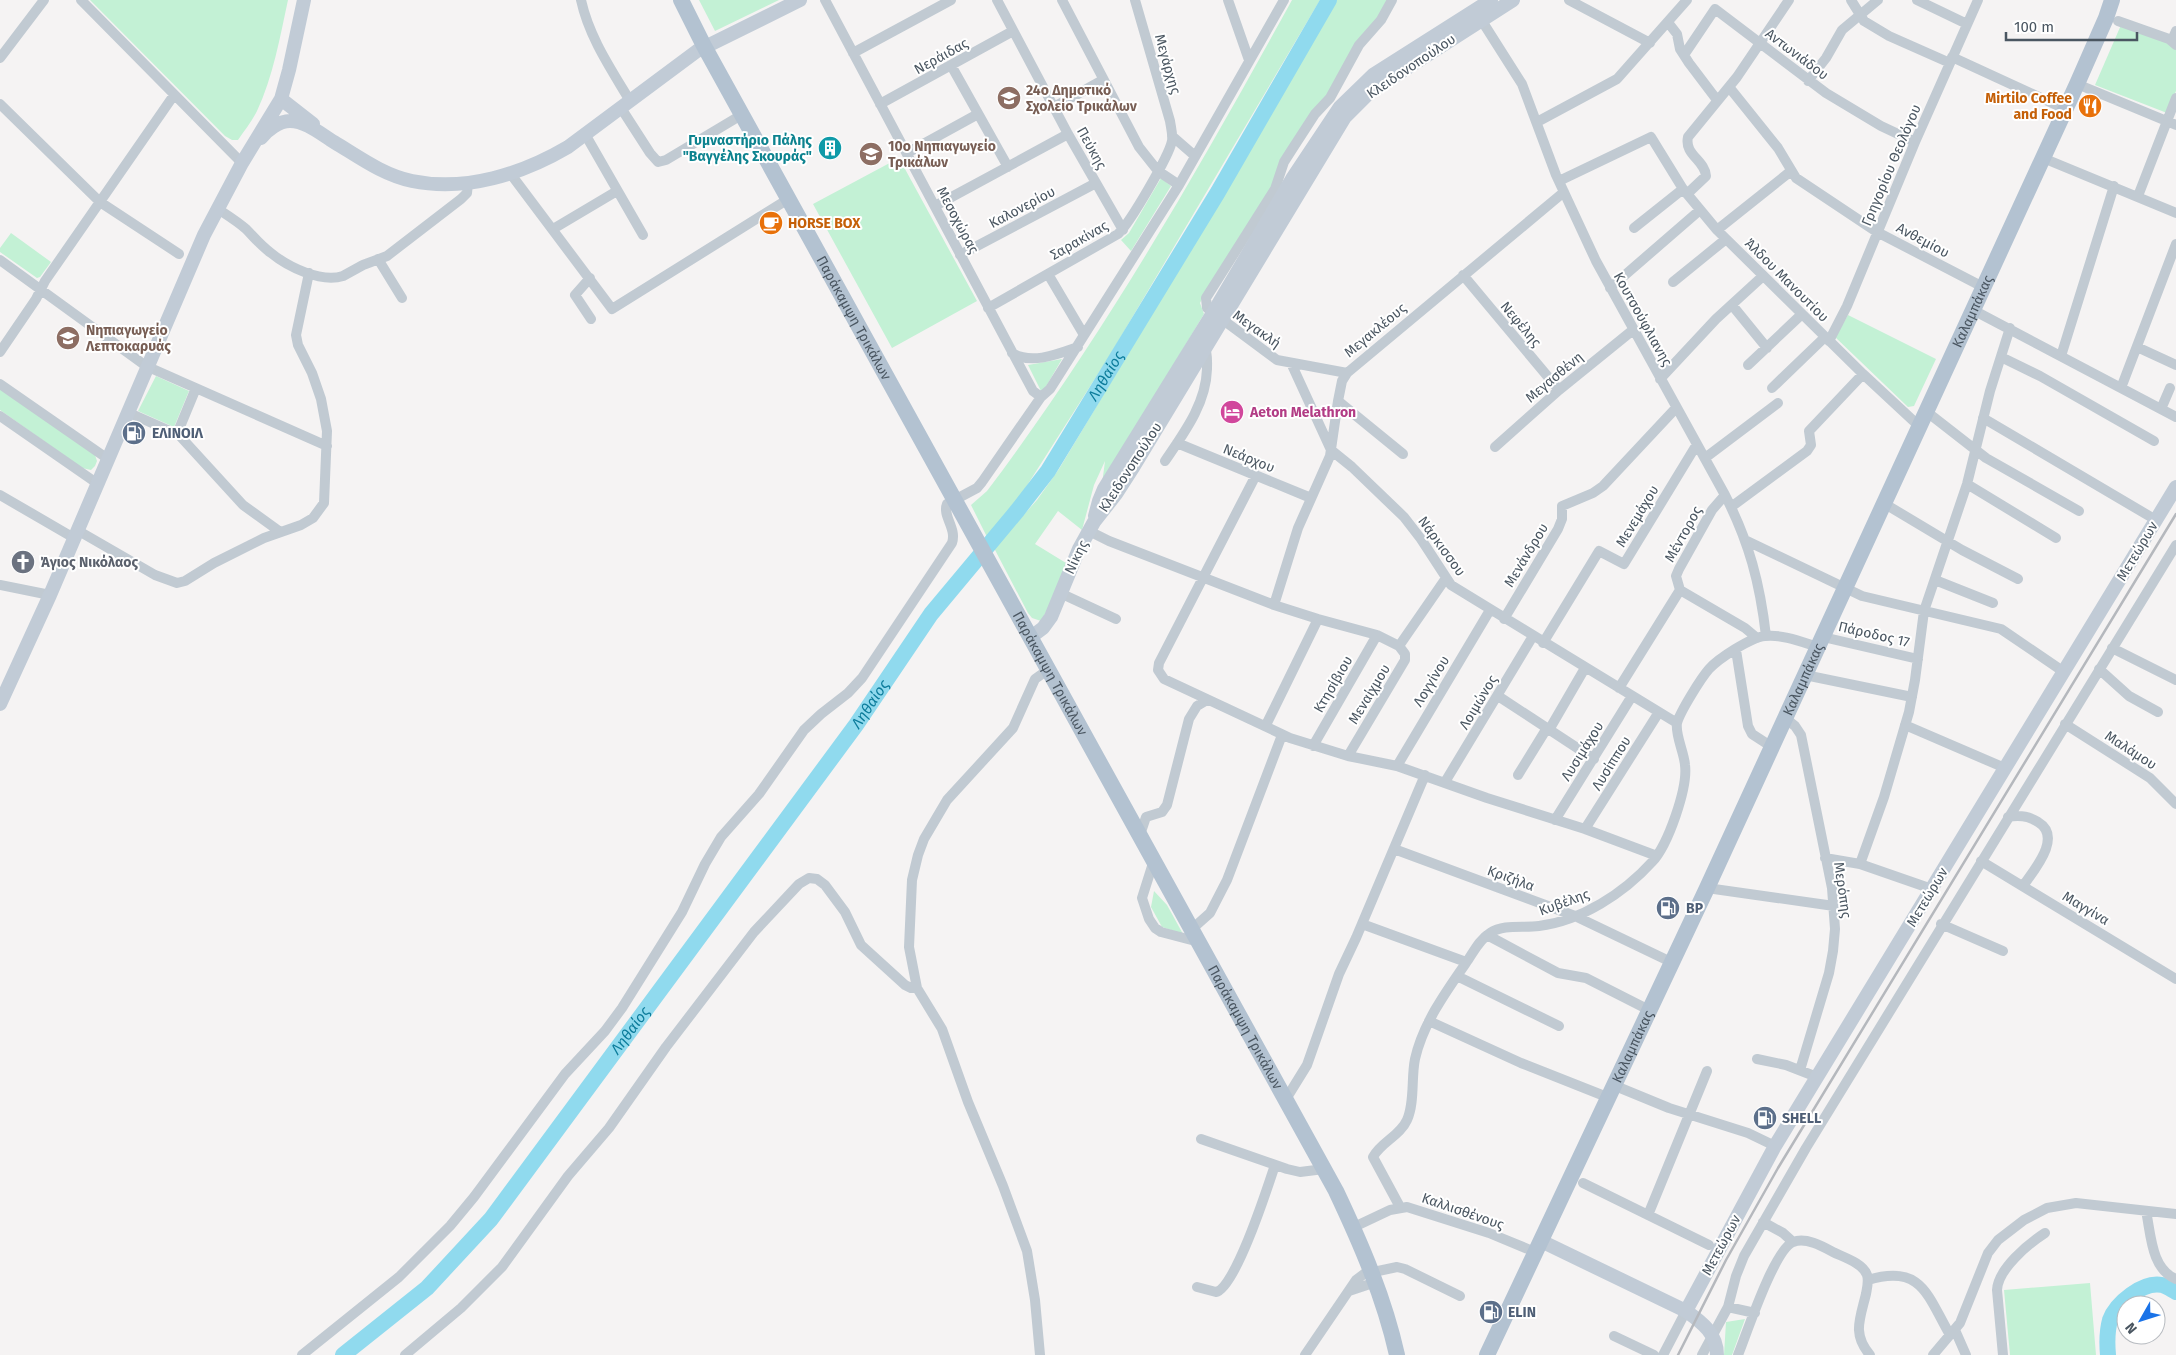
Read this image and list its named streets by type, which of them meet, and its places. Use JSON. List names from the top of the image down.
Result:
{
  "streets": {
    "main road": ["Καλαμπάκας", "Παράκαμψη Τρικάλων"],
    "street": [
      "Αντωνιάδου",
      "Νεράιδας",
      "Μεγάρχης",
      "Κλειδονοπούλου",
      "Πεύκης",
      "Γρηγορίου Θεολόγου",
      "Καλονερίου",
      "Μεσοχώρας",
      "Σαρακίνας",
      "Ανθεμίου",
      "Άλδου Μανουτίου",
      "Κουτσούφλιανης",
      "Νεφέλης",
      "Μεγακλή",
      "Μεγακλέους",
      "Μεγασθένη",
      "Νεάρχου",
      "Μενεμάχου",
      "Μέντορος",
      "Νάρκισσου",
      "Μετεώρων",
      "Μενάνδρου",
      "Νίκης",
      "Πάροδος 17",
      "Λογγίνου",
      "Κτησίβιου",
      "Μεναίχμου",
      "Λοιμώνος",
      "Μαλάμου",
      "Λυσιμάχου",
      "Λυσίππου",
      "Κριζήλα",
      "Μερόπης",
      "Κυβέλης",
      "Μαγγίνα",
      "Καλλισθένους"
    ]
  },
  "crossings": [
    ["Αντωνιάδου", "Γρηγορίου Θεολόγου"],
    ["Νεράιδας", "Πεύκης"],
    ["Νεράιδας", "Μεσοχώρας"],
    ["Μεγάρχης", "Σαρακίνας"],
    ["Κλειδονοπούλου", "Κουτσούφλιανης"],
    ["Κλειδονοπούλου", "Μεγακλή"],
    ["Κλειδονοπούλου", "Νίκης"],
    ["Πεύκης", "Καλονερίου"],
    ["Πεύκης", "Σαρακίνας"],
    ["Γρηγορίου Θεολόγου", "Ανθεμίου"],
    ["Γρηγορίου Θεολόγου", "Άλδου Μανουτίου"],
    ["Καλονερίου", "Μεσοχώρας"],
    ["Μεσοχώρας", "Σαρακίνας"],
    ["Ανθεμίου", "Καλαμπάκας"],
    ["Άλδου Μανουτίου", "Καλαμπάκας"],
    ["Άλδου Μανουτίου", "Κουτσούφλιανης"],
    ["Καλαμπάκας", "Πάροδος 17"],
    ["Καλαμπάκας", "Κριζήλα"],
    ["Καλαμπάκας", "Μερόπης"],
    ["Καλαμπάκας", "Καλλισθένους"],
    ["Παράκαμψη Τρικάλων", "Νίκης"],
    ["Παράκαμψη Τρικάλων", "Καλλισθένους"],
    ["Κουτσούφλιανης", "Μεγακλέους"],
    ["Κουτσούφλιανης", "Μεγασθένη"],
    ["Κουτσούφλιανης", "Μενεμάχου"],
    ["Κουτσούφλιανης", "Μέντορος"],
    ["Κουτσούφλιανης", "Μενάνδρου"],
    ["Νεφέλης", "Μεγακλέους"],
    ["Νεφέλης", "Μεγασθένη"],
    ["Μεγακλή", "Μεγακλέους"],
    ["Μεγακλή", "Νάρκισσου"],
    ["Μεγακλέους", "Νεάρχου"],
    ["Μεγακλέους", "Νάρκισσου"],
    ["Μενεμάχου", "Νάρκισσου"],
    ["Νάρκισσου", "Μενάνδρου"],
    ["Νάρκισσου", "Λογγίνου"],
    ["Νάρκισσου", "Λοιμώνος"],
    ["Νάρκισσου", "Λυσιμάχου"],
    ["Νάρκισσου", "Λυσίππου"],
    ["Νάρκισσου", "Κυβέλης"],
    ["Κριζήλα", "Κυβέλης"]
  ],
  "water": ["Ληθαίος"],
  "places": {
    "school or university": ["24ο Δημοτικό Σχολείο Τρικάλων", "10ο Νηπιαγωγείο Τρικάλων", "Νηπιαγωγείο Λεπτοκαρυάς"],
    "restaurant": ["Mirtilo Coffee and Food"],
    "building": ["Γυμναστήριο Πάλης \"Βαγγέλης Σκουράς\""],
    "cafe": ["HORSE BOX"],
    "hotel": ["Aeton Melathron"],
    "fuel station": [
      "ΕΛΙΝΟΙΛ",
      "BP",
      "SHELL",
      "ELIN"
    ],
    "church": ["Άγιος Νικόλαος"]
  },
  "scale_bar": "100 m",
  "north": "bottom left"
}
